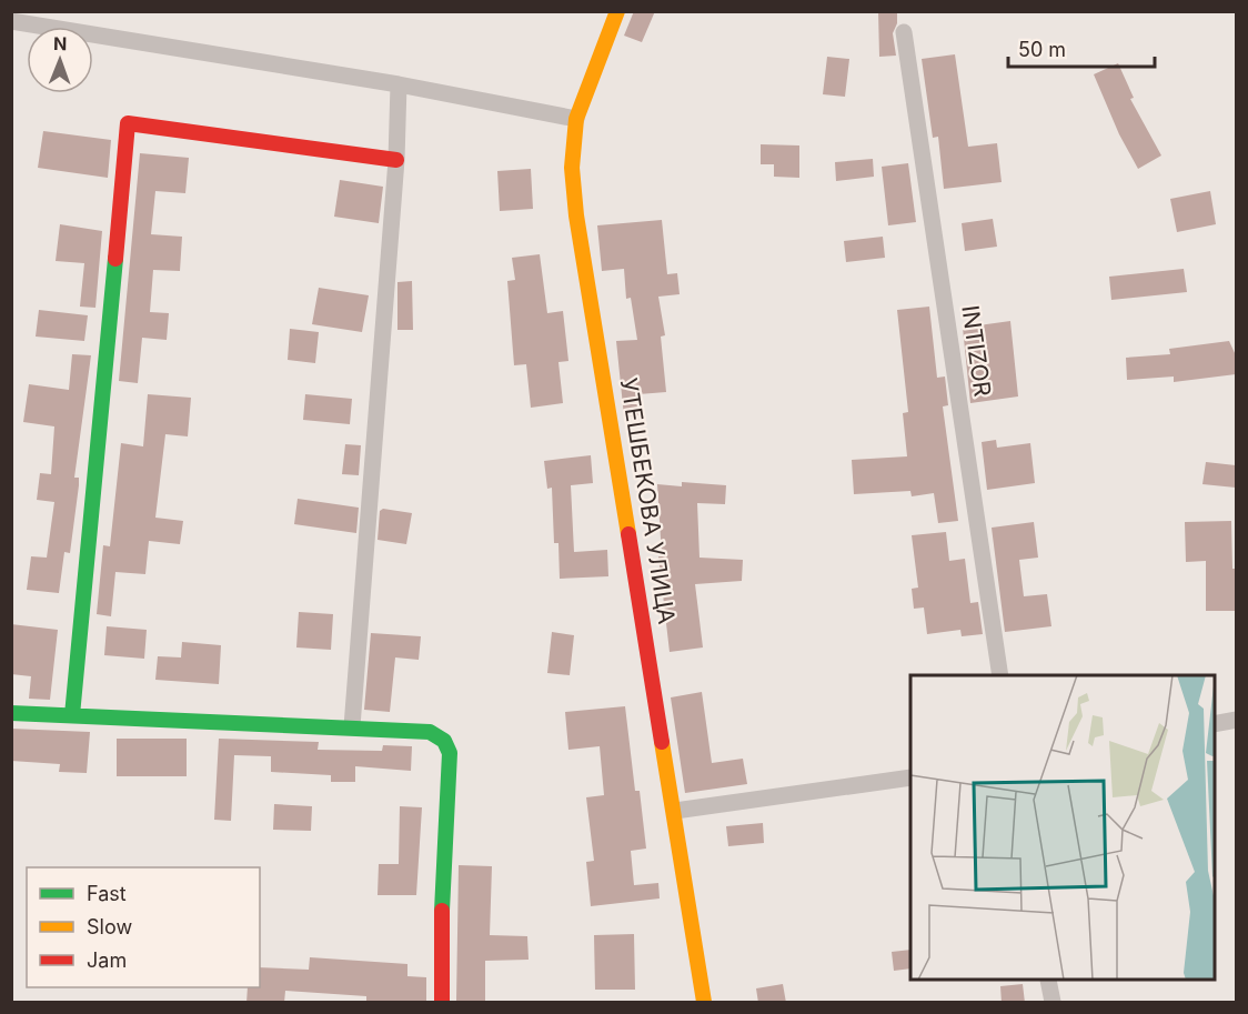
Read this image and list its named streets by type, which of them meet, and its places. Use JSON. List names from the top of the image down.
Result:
{
  "streets": {
    "street": ["INTIZOR", "УТЕШБЕКОВА УЛИЦА"]
  },
  "legend": ["Fast", "Slow", "Jam"],
  "scale_bar": "50 m",
  "north": "top"
}
